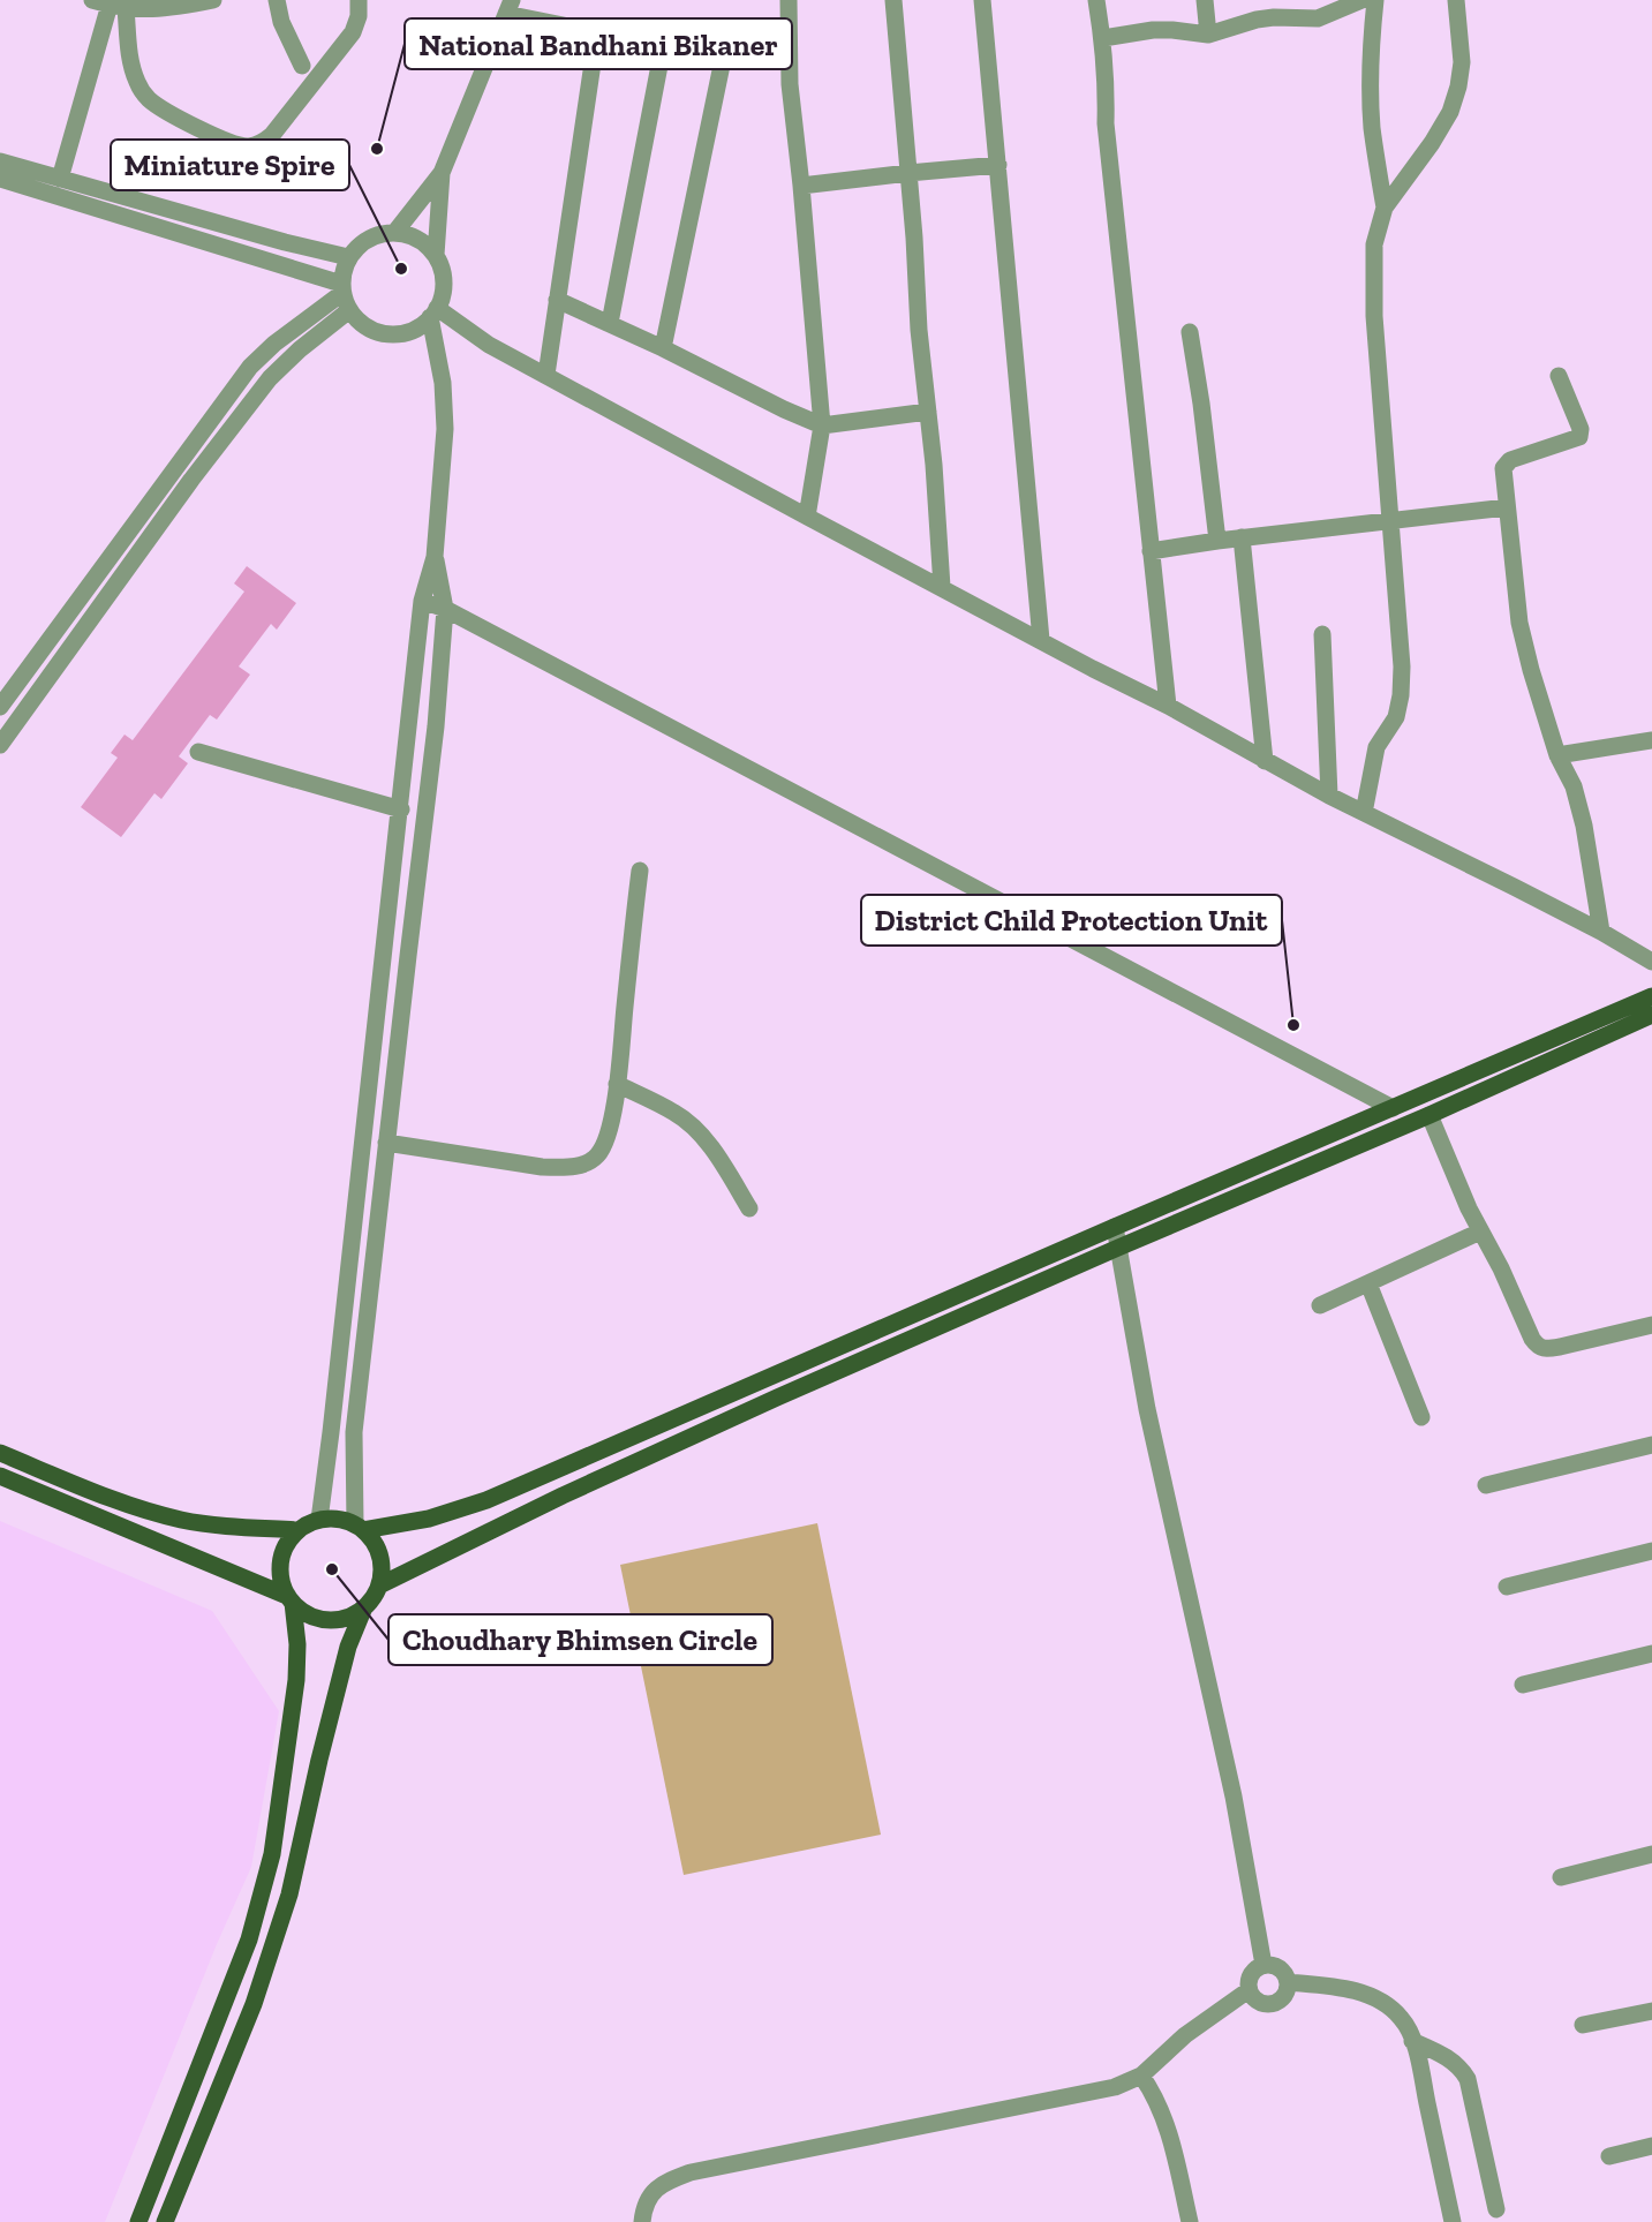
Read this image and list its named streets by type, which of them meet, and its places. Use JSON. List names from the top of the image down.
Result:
{
  "places": [
    "National Bandhani Bikaner",
    "Miniature Spire",
    "District Child Protection Unit",
    "Choudhary Bhimsen Circle"
  ]
}
